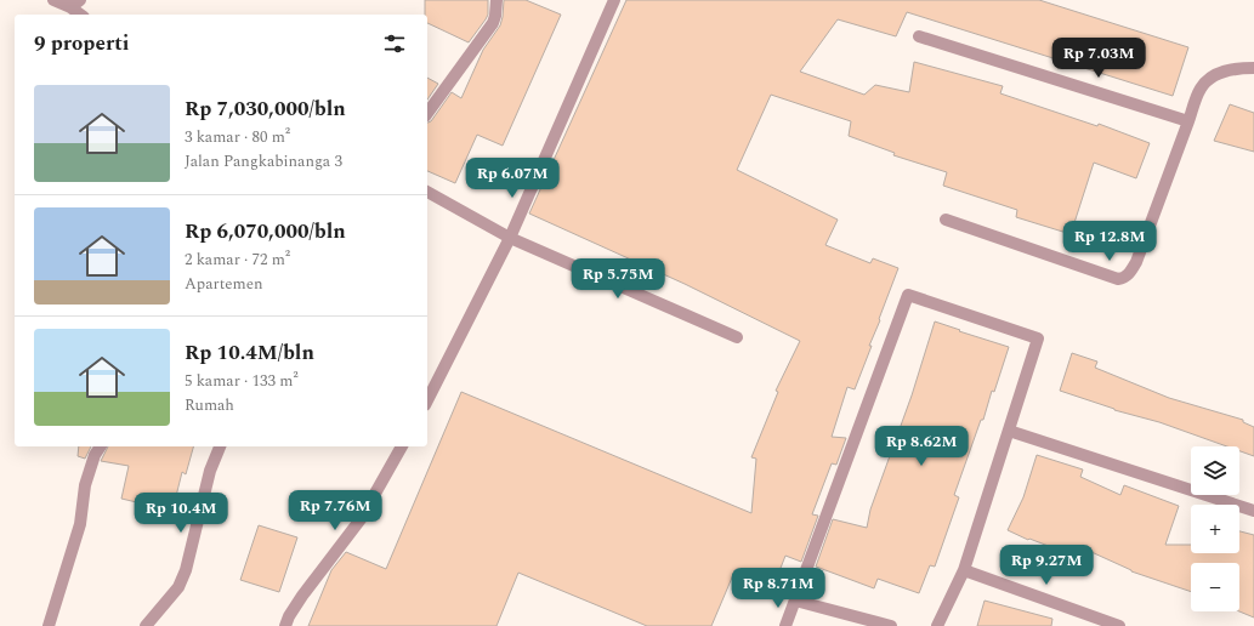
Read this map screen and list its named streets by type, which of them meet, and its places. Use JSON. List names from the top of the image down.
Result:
{
  "page": {
    "heading": "9 properti",
    "price": [
      "Rp 7.03M",
      "Rp 6.07M",
      "Rp 12.8M",
      "Rp 5.75M",
      "Rp 8.62M",
      "Rp 7.76M",
      "Rp 10.4M",
      "Rp 9.27M",
      "Rp 8.71M"
    ],
    "list": [
      {
        "name": "Rp 7,030,000/bln",
        "note": "3 kamar · 80 m² · Jalan Pangkabinanga 3"
      },
      {
        "name": "Rp 6,070,000/bln",
        "note": "2 kamar · 72 m² · Apartemen"
      },
      {
        "name": "Rp 10.4M/bln",
        "note": "5 kamar · 133 m² · Rumah"
      }
    ],
    "map_buttons": ["+", "−"]
  }
}
